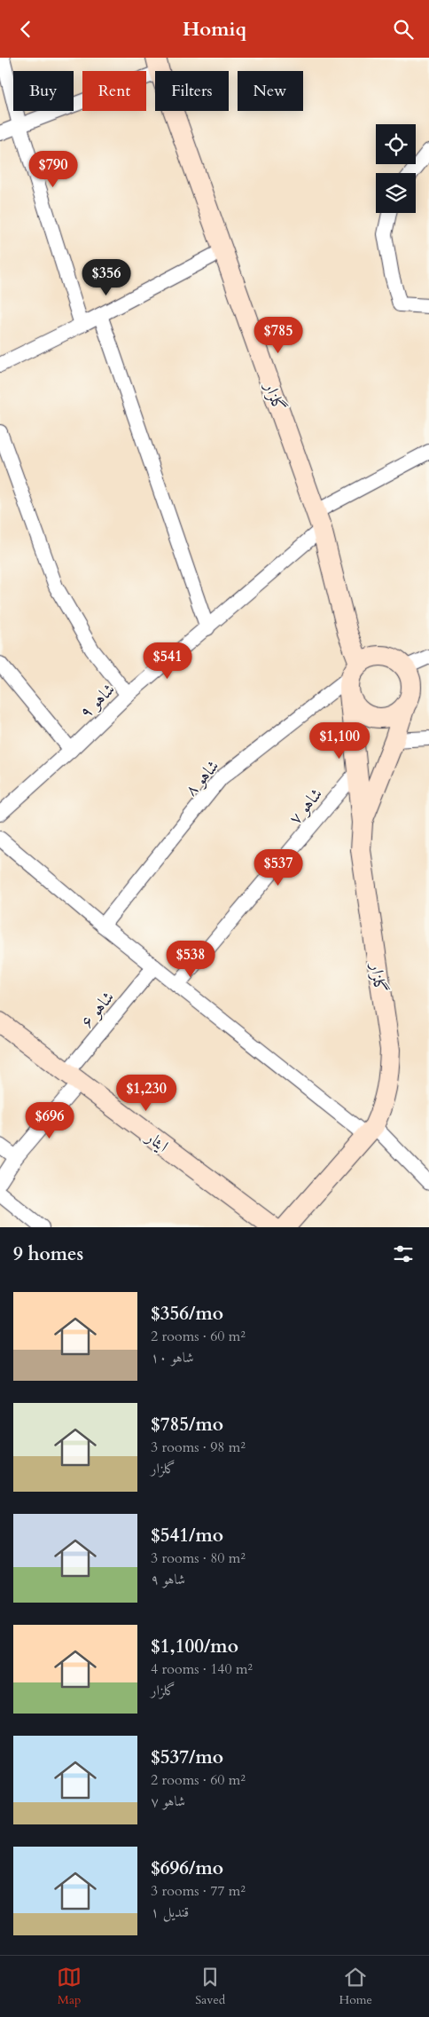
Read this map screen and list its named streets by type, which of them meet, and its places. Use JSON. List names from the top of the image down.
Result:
{
  "streets": {
    "street": [
      "گلزار",
      "شاهو ۹",
      "شاهو ۸",
      "شاهو ۷",
      "شاهو ۶",
      "ایثار"
    ]
  },
  "crossings": [
    ["گلزار", "شاهو ۹"],
    ["گلزار", "شاهو ۸"],
    ["گلزار", "شاهو ۷"],
    ["شاهو ۶", "ایثار"]
  ],
  "page": {
    "header": "Homiq",
    "chip": [
      "Buy",
      "Rent",
      "Filters",
      "New"
    ],
    "price": [
      "$790",
      "$356",
      "$785",
      "$541",
      "$1,100",
      "$537",
      "$538",
      "$1,230",
      "$696"
    ],
    "heading": "9 homes",
    "list": [
      {
        "name": "$356/mo",
        "note": "2 rooms · 60 m² · شاهو ۱۰"
      },
      {
        "name": "$785/mo",
        "note": "3 rooms · 98 m² · گلزار"
      },
      {
        "name": "$541/mo",
        "note": "3 rooms · 80 m² · شاهو ۹"
      },
      {
        "name": "$1,100/mo",
        "note": "4 rooms · 140 m² · گلزار"
      },
      {
        "name": "$537/mo",
        "note": "2 rooms · 60 m² · شاهو ۷"
      },
      {
        "name": "$696/mo",
        "note": "3 rooms · 77 m² · قندیل ۱"
      }
    ],
    "tabs": ["Map", "Saved", "Home"]
  }
}
